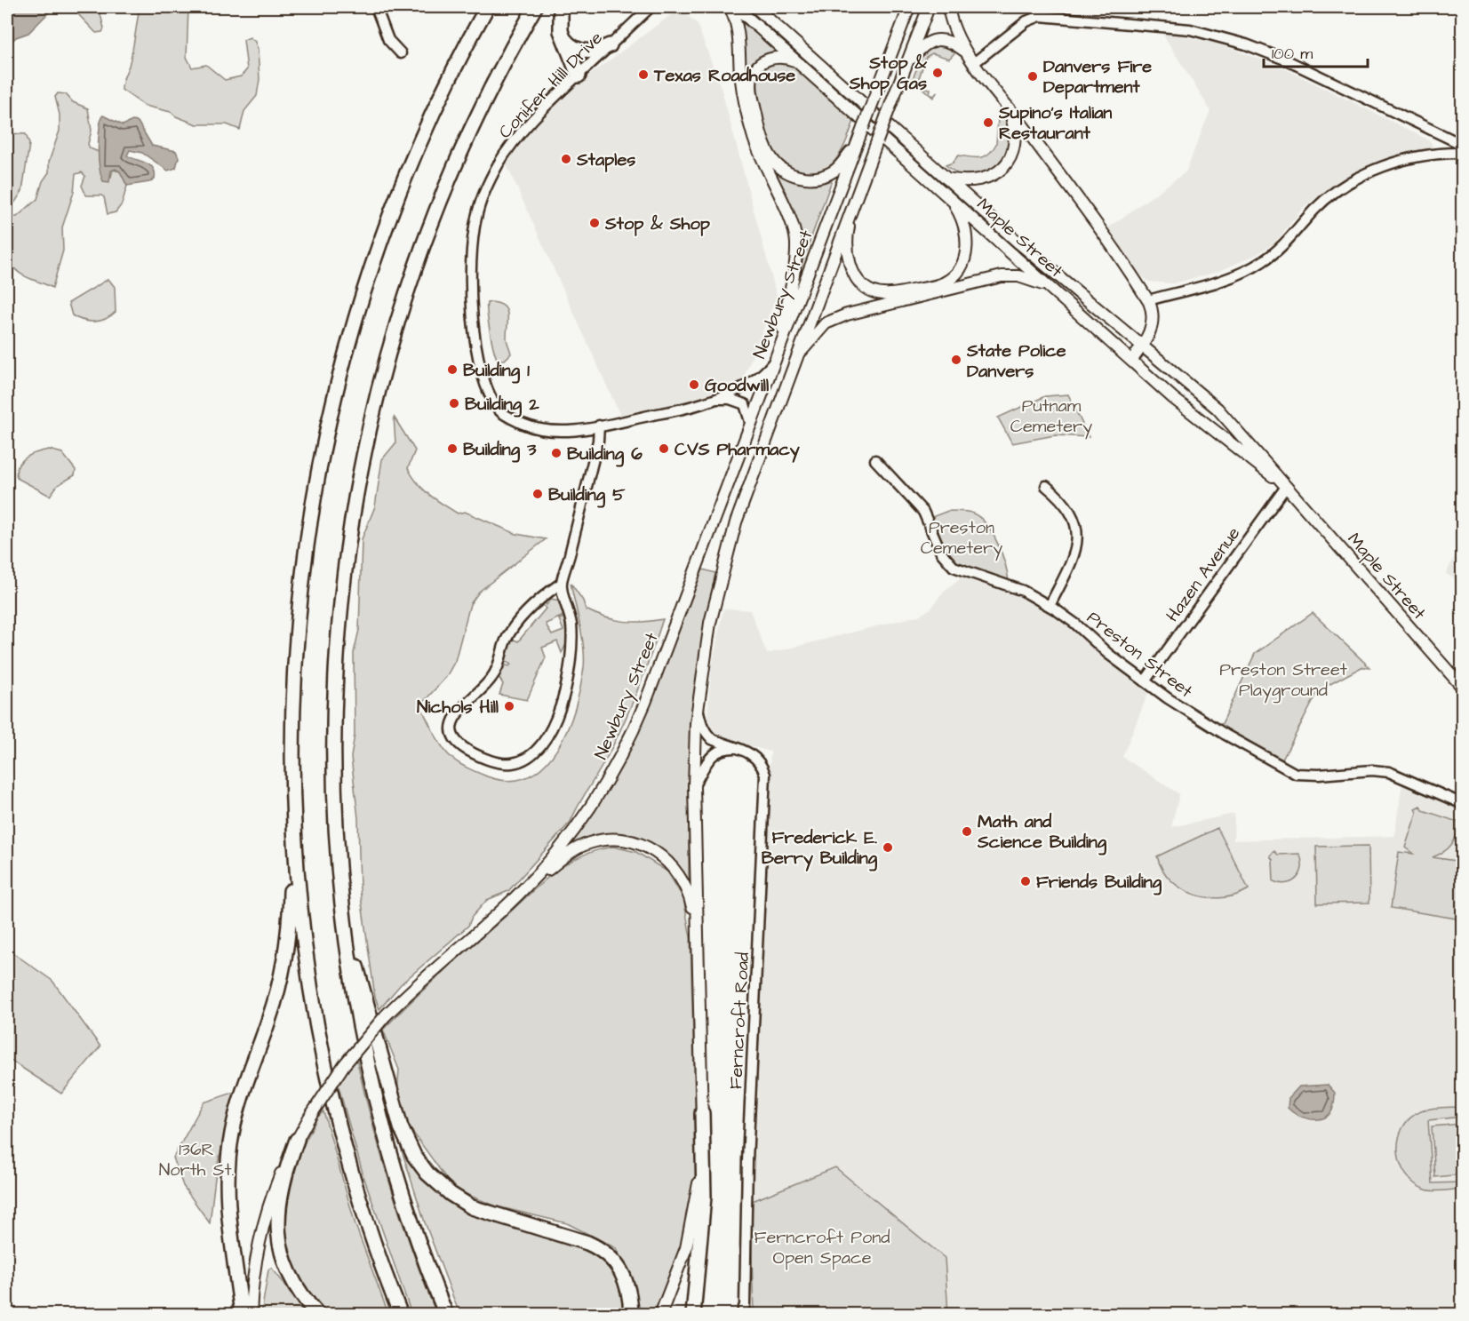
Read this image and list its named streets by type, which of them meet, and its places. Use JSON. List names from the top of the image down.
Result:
{
  "streets": {
    "main road": ["Maple Street", "Newbury Street"],
    "street": [
      "Conifer Hill Drive",
      "Hazen Avenue",
      "Preston Street",
      "Ferncroft Road"
    ]
  },
  "crossings": [
    ["Conifer Hill Drive", "Newbury Street"],
    ["Maple Street", "Hazen Avenue"],
    ["Newbury Street", "Ferncroft Road"],
    ["Hazen Avenue", "Preston Street"]
  ],
  "parks": [
    "Putnam Cemetery",
    "Preston Cemetery",
    "Preston Street Playground",
    "136R North St.",
    "Ferncroft Pond Open Space"
  ],
  "places": [
    "Stop & Shop Gas",
    "Texas Roadhouse",
    "Danvers Fire Department",
    "Supino's Italian Restaurant",
    "Staples",
    "Stop & Shop",
    "State Police Danvers",
    "Building 1",
    "Goodwill",
    "Building 2",
    "Building 3",
    "CVS Pharmacy",
    "Building 6",
    "Building 5",
    "Nichols Hill",
    "Math and Science Building",
    "Frederick E. Berry Building",
    "Friends Building"
  ],
  "scale_bar": "100 m"
}
